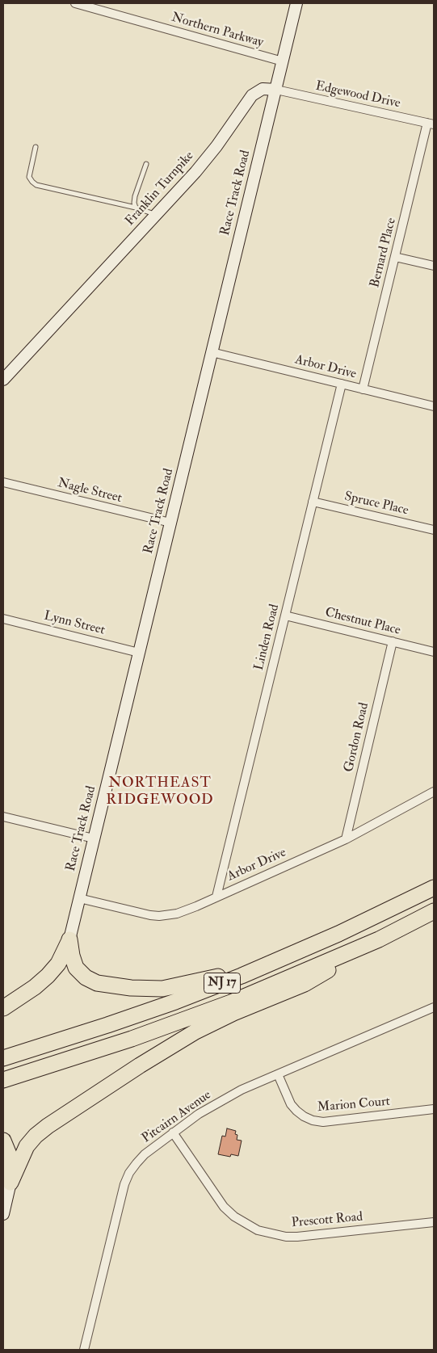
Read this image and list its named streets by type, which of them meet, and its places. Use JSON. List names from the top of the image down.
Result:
{
  "streets": {
    "highway": ["NJ 17"],
    "street": [
      "Northern Parkway",
      "Edgewood Drive",
      "Franklin Turnpike",
      "Race Track Road",
      "Bernard Place",
      "Arbor Drive",
      "Nagle Street",
      "Spruce Place",
      "Chestnut Place",
      "Lynn Street",
      "Linden Road",
      "Gordon Road",
      "Marion Court",
      "Pitcairn Avenue",
      "Prescott Road"
    ]
  },
  "crossings": [
    ["Edgewood Drive", "Franklin Turnpike"],
    ["Edgewood Drive", "Race Track Road"],
    ["Edgewood Drive", "Bernard Place"],
    ["Franklin Turnpike", "Race Track Road"],
    ["Race Track Road", "Arbor Drive"],
    ["Race Track Road", "Nagle Street"],
    ["Race Track Road", "Lynn Street"],
    ["Bernard Place", "Arbor Drive"],
    ["Arbor Drive", "Linden Road"],
    ["Arbor Drive", "Gordon Road"],
    ["Spruce Place", "Linden Road"],
    ["Chestnut Place", "Linden Road"],
    ["Chestnut Place", "Gordon Road"],
    ["Marion Court", "Pitcairn Avenue"],
    ["Pitcairn Avenue", "Prescott Road"]
  ],
  "districts": ["NORTHEAST RIDGEWOOD"]
}
